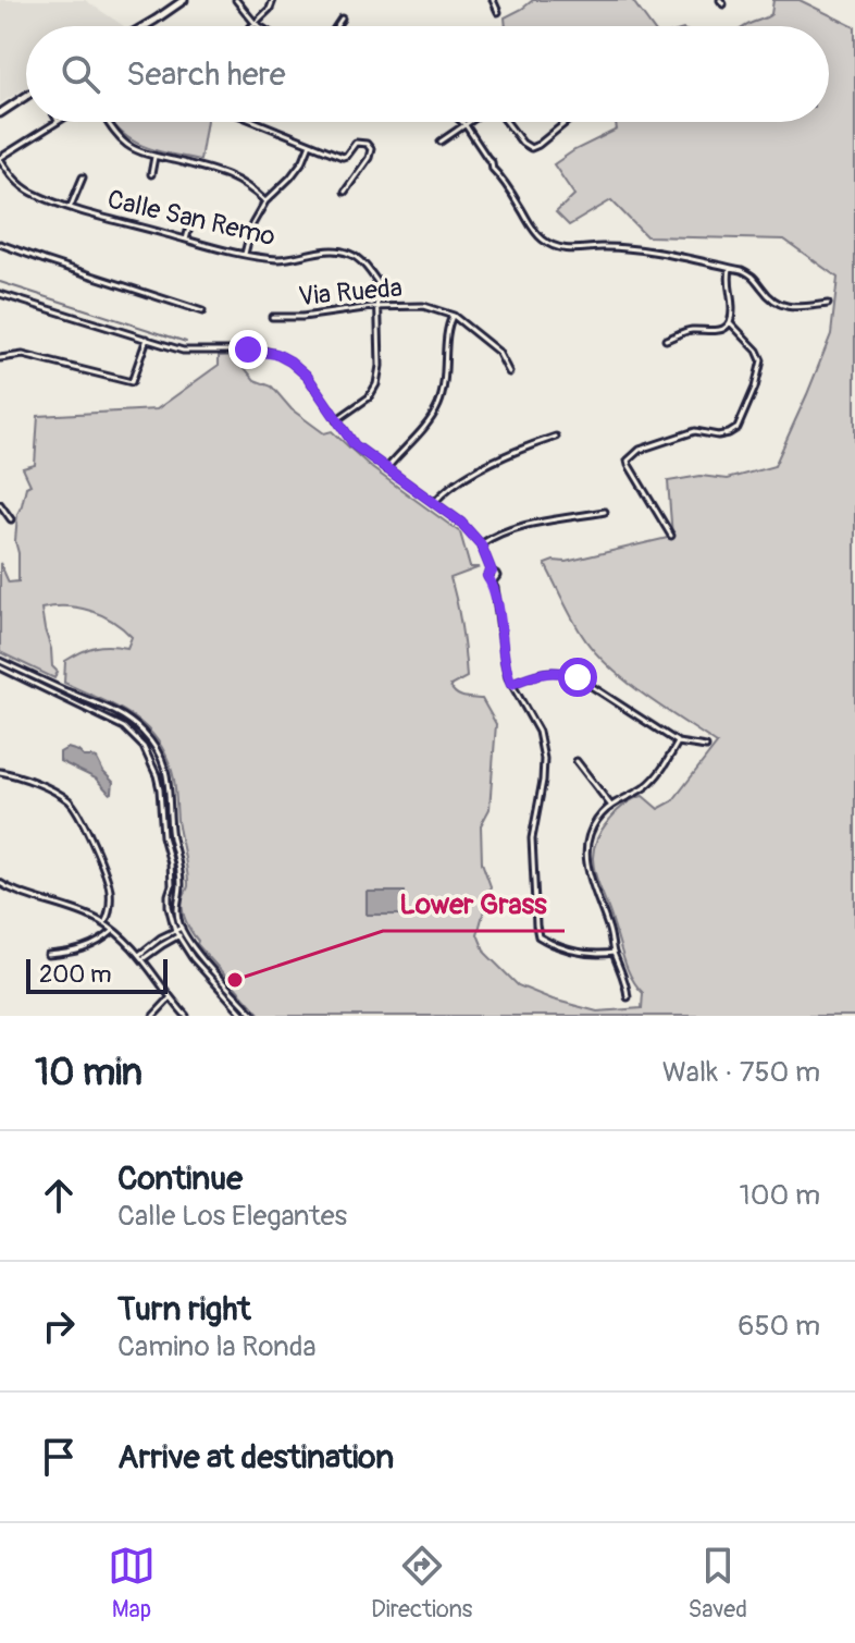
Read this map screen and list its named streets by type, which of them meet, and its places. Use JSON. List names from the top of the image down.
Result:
{
  "streets": {
    "street": ["Calle San Remo", "Via Rueda"]
  },
  "crossings": [
    ["Calle San Remo", "Via Rueda"]
  ],
  "places": ["Lower Grass"],
  "scale_bar": "200 m",
  "page": {
    "search": "Search here",
    "scale": "200 m",
    "heading": ["10 min", "Walk · 750 m"],
    "list": [
      ["Continue", "Calle Los Elegantes", "100 m"],
      ["Turn right", "Camino la Ronda", "650 m"],
      "Arrive at destination"
    ],
    "nav": ["Map", "Directions", "Saved"]
  }
}
